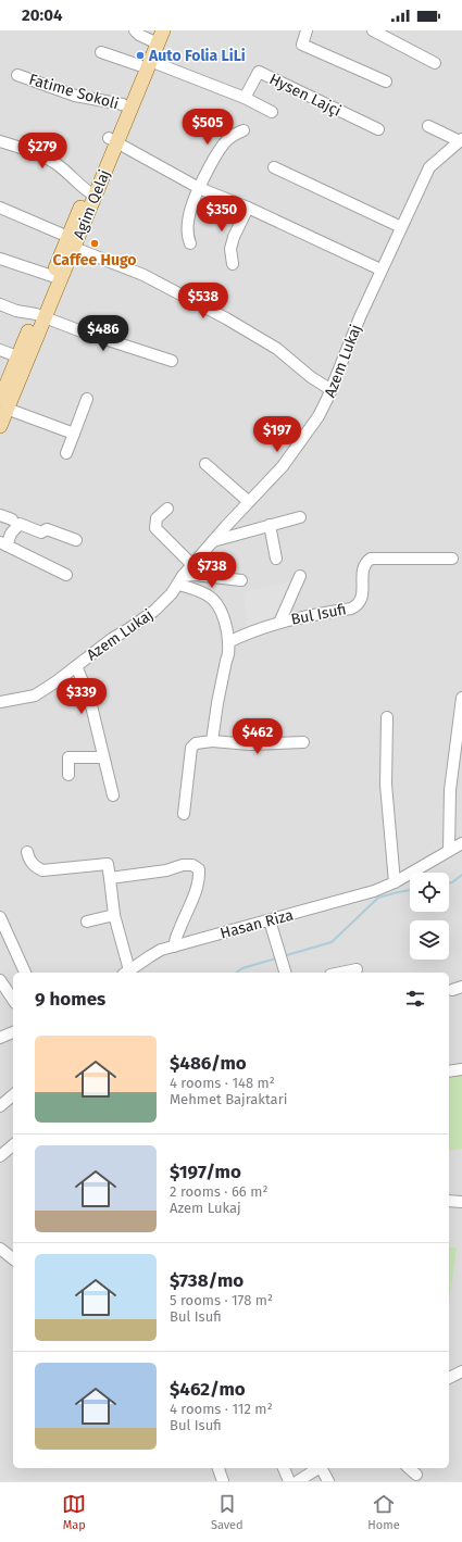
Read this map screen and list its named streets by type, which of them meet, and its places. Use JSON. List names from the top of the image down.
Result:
{
  "streets": {
    "main road": ["Agim Qelaj"],
    "street": [
      "Fatime Sokoli",
      "Hysen Lajçi",
      "Azem Lukaj",
      "Bul Isufi",
      "Hasan Riza"
    ]
  },
  "crossings": [
    ["Fatime Sokoli", "Agim Qelaj"],
    ["Hysen Lajçi", "Agim Qelaj"]
  ],
  "places": ["Auto Folia LiLi", "Caffee Hugo"],
  "page": {
    "status": "20:04",
    "price": [
      "$505",
      "$279",
      "$350",
      "$538",
      "$486",
      "$197",
      "$738",
      "$339",
      "$462"
    ],
    "heading": "9 homes",
    "list": [
      {
        "name": "$486/mo",
        "note": "4 rooms · 148 m² · Mehmet Bajraktari"
      },
      {
        "name": "$197/mo",
        "note": "2 rooms · 66 m² · Azem Lukaj"
      },
      {
        "name": "$738/mo",
        "note": "5 rooms · 178 m² · Bul Isufi"
      },
      {
        "name": "$462/mo",
        "note": "4 rooms · 112 m² · Bul Isufi"
      }
    ],
    "tabs": ["Map", "Saved", "Home"]
  }
}
